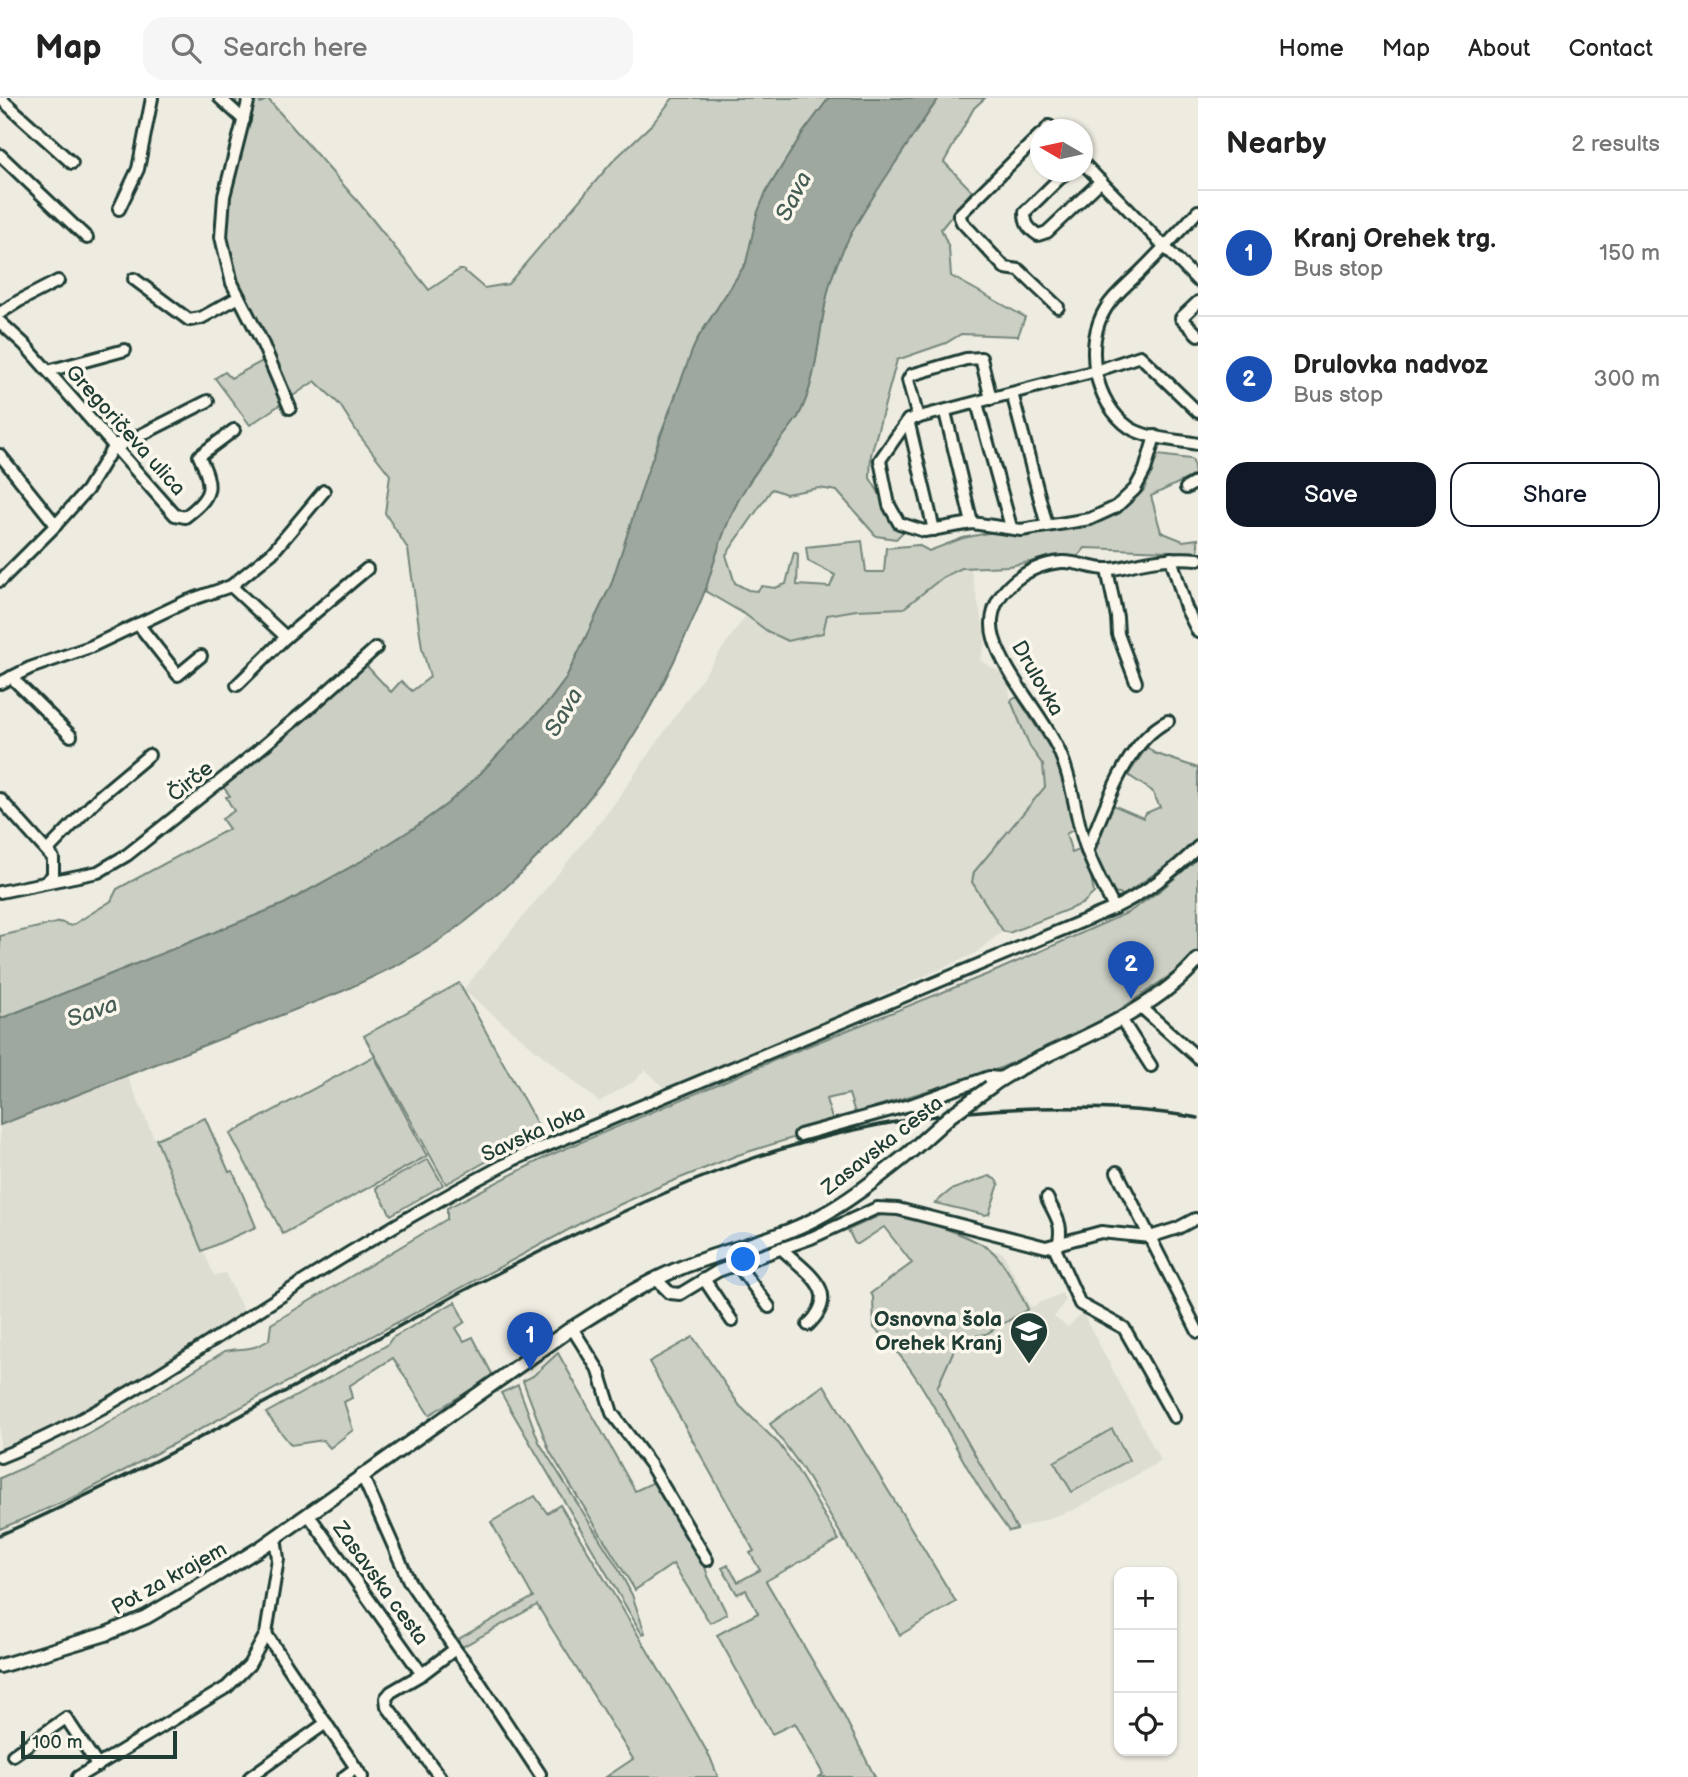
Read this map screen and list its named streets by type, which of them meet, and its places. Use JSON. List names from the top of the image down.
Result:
{
  "streets": {
    "street": [
      "Gregoričeva ulica",
      "Drulovka",
      "Čirče",
      "Savska loka",
      "Zasavska cesta",
      "Pot za krajem"
    ]
  },
  "crossings": [
    ["Drulovka", "Savska loka"],
    ["Zasavska cesta", "Pot za krajem"]
  ],
  "water": ["Sava"],
  "places": {
    "school or university": ["Osnovna šola Orehek Kranj"]
  },
  "scale_bar": "100 m",
  "north": "left",
  "page": {
    "header": "Map",
    "search": "Search here",
    "nav": [
      "Home",
      "Map",
      "About",
      "Contact"
    ],
    "heading": ["Nearby", "2 results"],
    "list": [
      {
        "mark": "1",
        "name": "Kranj Orehek trg.",
        "note": "Bus stop",
        "value": "150 m"
      },
      {
        "mark": "2",
        "name": "Drulovka nadvoz",
        "note": "Bus stop",
        "value": "300 m"
      }
    ],
    "buttons": ["Save", "Share"],
    "pins": ["2", "1"],
    "map_buttons": ["+", "−"],
    "scale": "100 m"
  }
}
